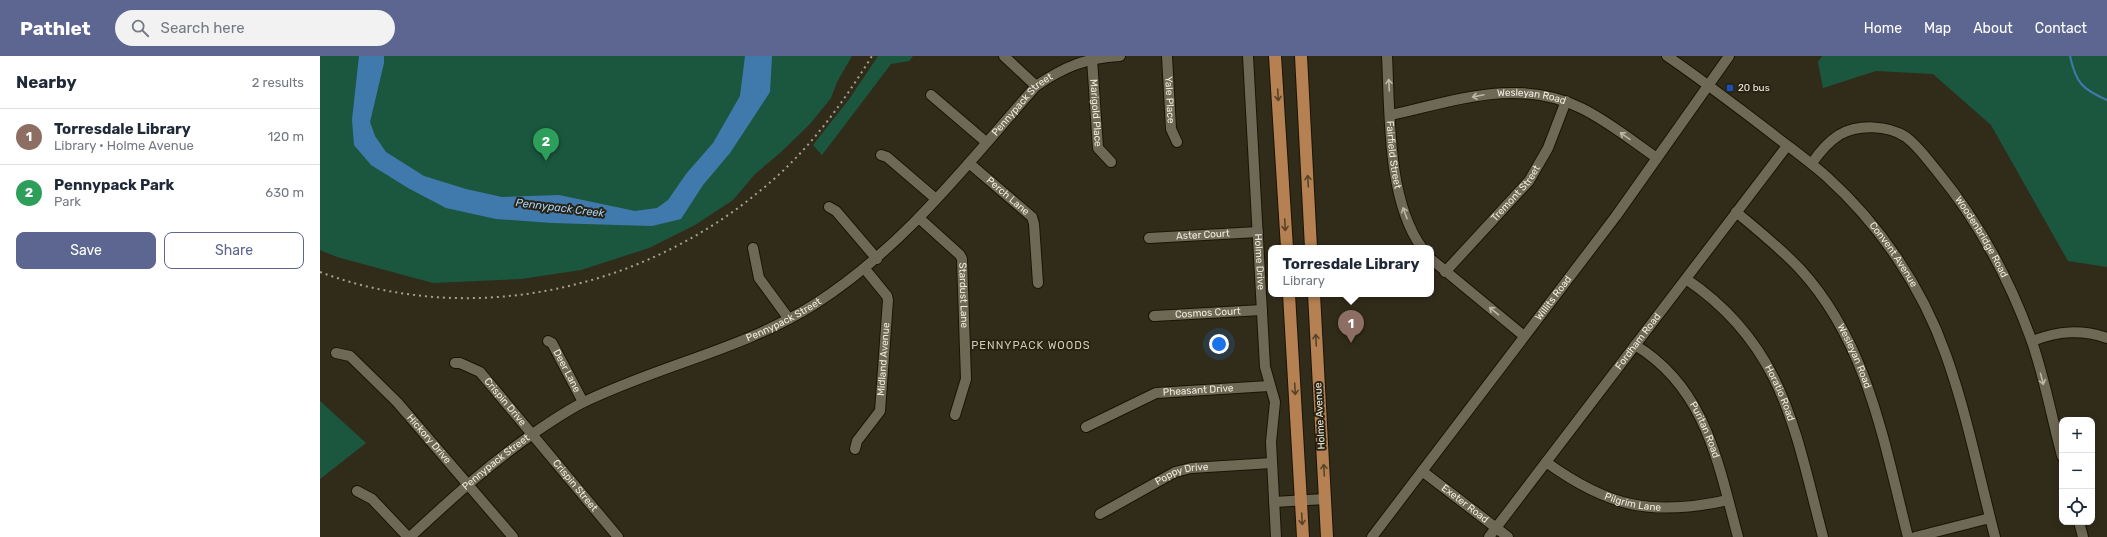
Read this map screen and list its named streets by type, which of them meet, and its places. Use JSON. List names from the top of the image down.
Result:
{
  "streets": {
    "main road": ["Holme Avenue"],
    "street": [
      "Wesleyan Road",
      "Yale Place",
      "Pennypack Street",
      "Marigold Place",
      "Fairfield Street",
      "Tremont Street",
      "Perch Lane",
      "Aster Court",
      "Woodenbridge Road",
      "Convent Avenue",
      "Holme Drive",
      "Stardust Lane",
      "Willits Road",
      "Cosmos Court",
      "Fordham Road",
      "Midland Avenue",
      "Deer Lane",
      "Pheasant Drive",
      "Horatio Road",
      "Crispin Drive",
      "Puritan Road",
      "Hickory Drive",
      "Poppy Drive",
      "Crispin Street",
      "Pilgrim Lane",
      "Exeter Road"
    ]
  },
  "crossings": [
    ["Wesleyan Road", "Fairfield Street"],
    ["Wesleyan Road", "Tremont Street"],
    ["Wesleyan Road", "Willits Road"],
    ["Wesleyan Road", "Fordham Road"],
    ["Pennypack Street", "Marigold Place"],
    ["Pennypack Street", "Perch Lane"],
    ["Pennypack Street", "Stardust Lane"],
    ["Pennypack Street", "Midland Avenue"],
    ["Pennypack Street", "Deer Lane"],
    ["Pennypack Street", "Crispin Drive"],
    ["Pennypack Street", "Hickory Drive"],
    ["Pennypack Street", "Crispin Street"],
    ["Aster Court", "Holme Drive"],
    ["Woodenbridge Road", "Convent Avenue"],
    ["Convent Avenue", "Willits Road"],
    ["Convent Avenue", "Fordham Road"],
    ["Holme Drive", "Cosmos Court"],
    ["Holme Drive", "Pheasant Drive"],
    ["Holme Drive", "Poppy Drive"],
    ["Willits Road", "Exeter Road"],
    ["Fordham Road", "Horatio Road"],
    ["Fordham Road", "Puritan Road"],
    ["Fordham Road", "Pilgrim Lane"],
    ["Fordham Road", "Exeter Road"],
    ["Crispin Drive", "Crispin Street"],
    ["Puritan Road", "Pilgrim Lane"]
  ],
  "one_way": ["Wesleyan Road", "Fairfield Street"],
  "districts": ["PENNYPACK WOODS"],
  "water": ["Pennypack Creek"],
  "places": {
    "transit": ["20 bus"]
  },
  "page": {
    "header": "Pathlet",
    "search": "Search here",
    "nav": [
      "Home",
      "Map",
      "About",
      "Contact"
    ],
    "heading": ["Nearby", "2 results"],
    "list": [
      {
        "mark": "1",
        "name": "Torresdale Library",
        "note": "Library · Holme Avenue",
        "value": "120 m"
      },
      {
        "mark": "2",
        "name": "Pennypack Park",
        "note": "Park",
        "value": "630 m"
      }
    ],
    "pins": ["2", "1"],
    "buttons": ["Save", "Share"],
    "popup": ["Torresdale Library", "Library"],
    "map_buttons": ["+", "−"]
  }
}
